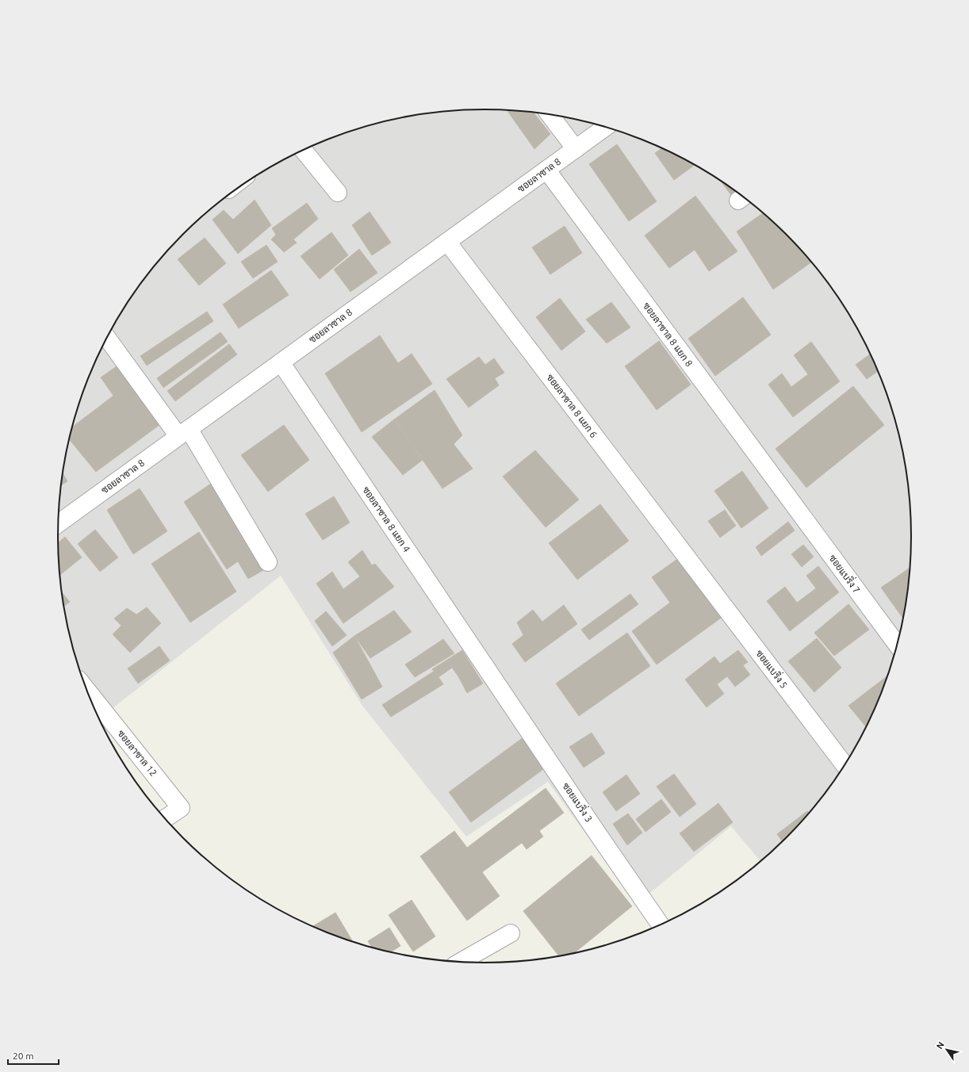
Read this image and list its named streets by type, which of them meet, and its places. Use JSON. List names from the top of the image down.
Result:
{
  "streets": {
    "street": [
      "ซอยลาซาล 8",
      "ซอยลาซาล 8 แยก 8",
      "ซอยลาซาล 8 แยก 6",
      "ซอยลาซาล 8 แยก 4",
      "ซอยแบริ่ง 7",
      "ซอยแบริ่ง 5",
      "ซอยลาซาล 12",
      "ซอยแบริ่ง 3"
    ]
  },
  "crossings": [
    ["ซอยลาซาล 8", "ซอยลาซาล 8 แยก 8"],
    ["ซอยลาซาล 8", "ซอยลาซาล 8 แยก 6"],
    ["ซอยลาซาล 8", "ซอยลาซาล 8 แยก 4"],
    ["ซอยลาซาล 8 แยก 8", "ซอยแบริ่ง 7"],
    ["ซอยลาซาล 8 แยก 6", "ซอยแบริ่ง 5"],
    ["ซอยลาซาล 8 แยก 4", "ซอยแบริ่ง 3"]
  ],
  "scale_bar": "20 m",
  "north": "top left"
}
